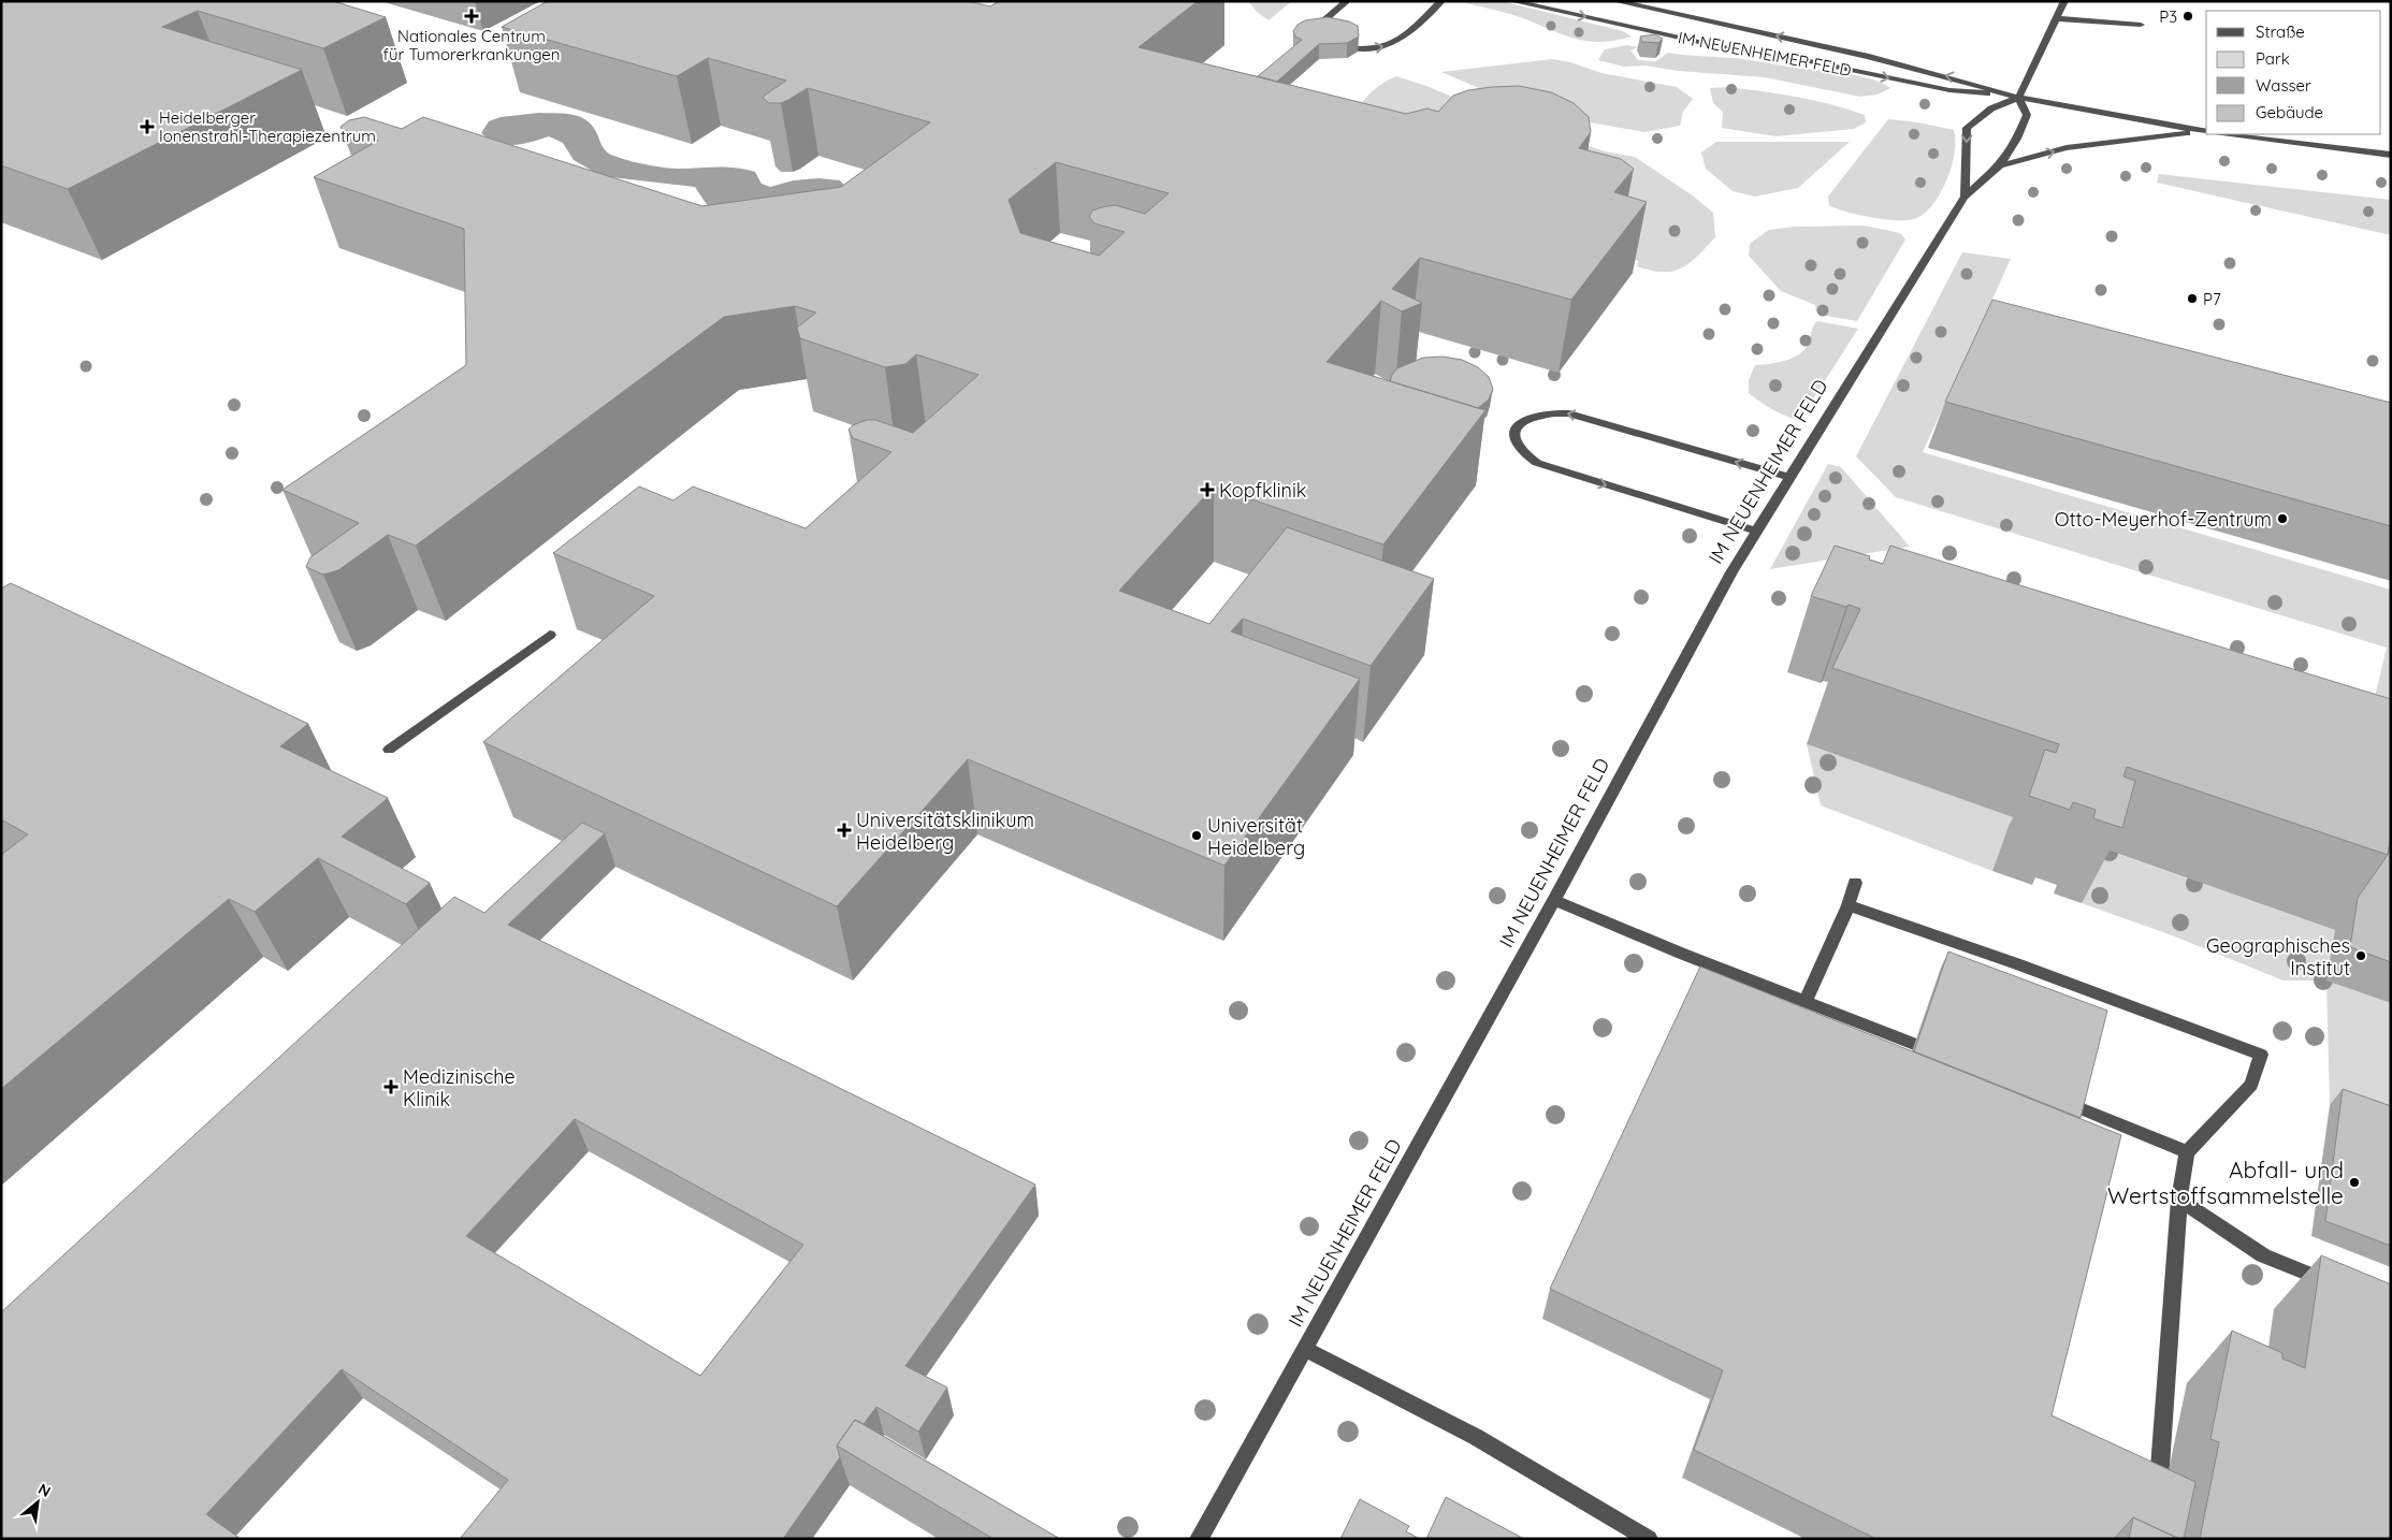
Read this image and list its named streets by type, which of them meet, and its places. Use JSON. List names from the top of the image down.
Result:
{
  "streets": {
    "street": ["IM NEUENHEIMER FELD"]
  },
  "places": {
    "health": [
      "Nationales Centrum für Tumorerkrankungen",
      "Heidelberger Ionenstrahl-Therapiezentrum",
      "Kopfklinik",
      "Universitätsklinikum Heidelberg",
      "Medizinische Klinik"
    ],
    "other": [
      "P3",
      "P7",
      "Otto-Meyerhof-Zentrum",
      "Universität Heidelberg",
      "Geographisches Institut",
      "Abfall- und Wertstoffsammelstelle"
    ]
  },
  "legend": [
    "Straße",
    "Park",
    "Wasser",
    "Gebäude"
  ],
  "north": "top right"
}
